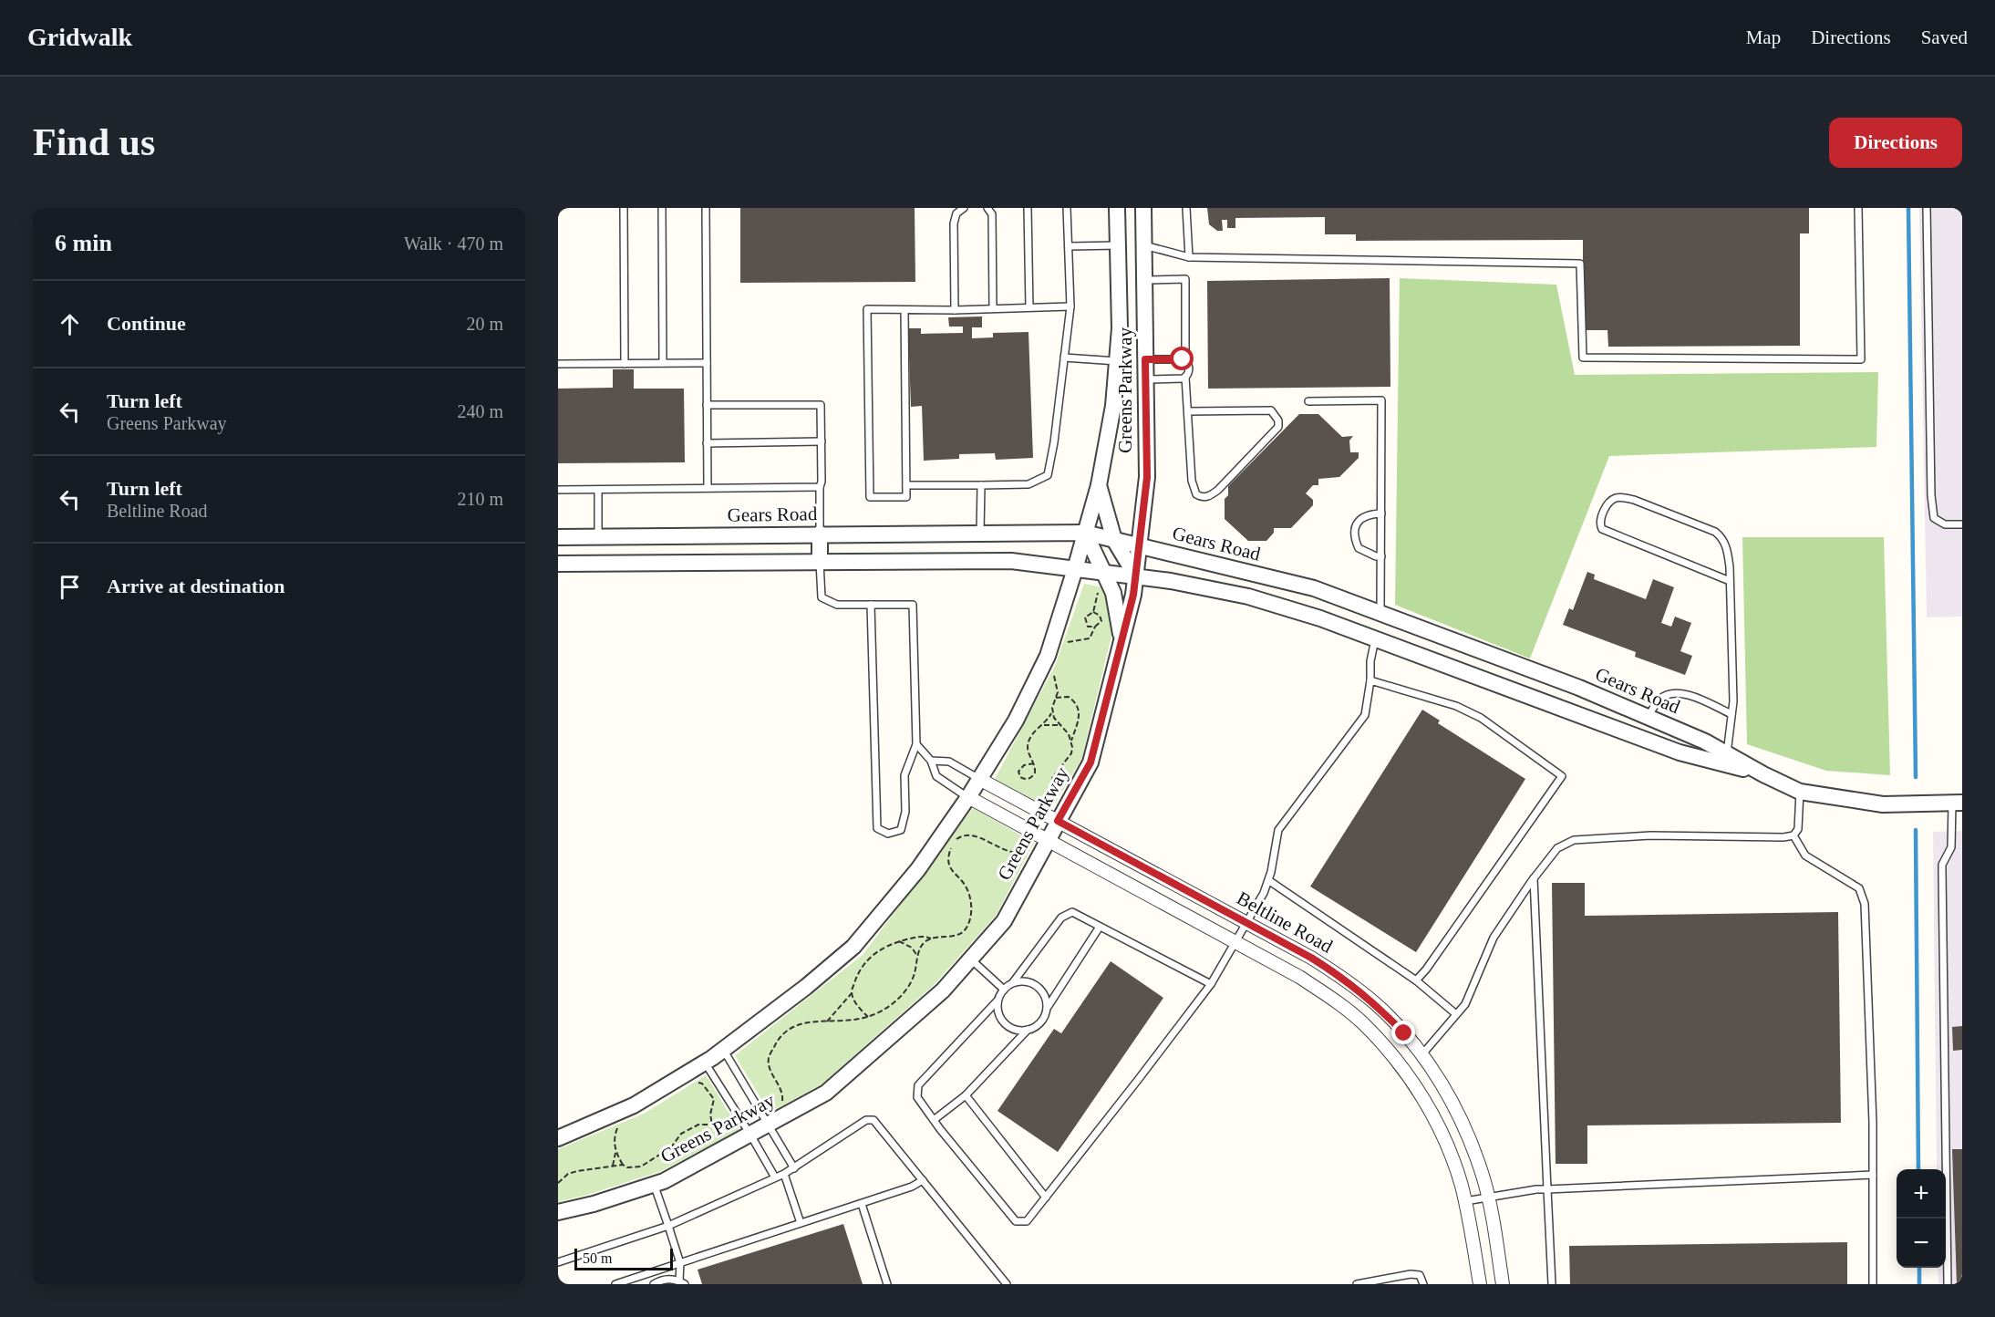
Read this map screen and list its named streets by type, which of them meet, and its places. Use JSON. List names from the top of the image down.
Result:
{
  "streets": {
    "street": ["Greens Parkway", "Gears Road", "Beltline Road"]
  },
  "crossings": [
    ["Greens Parkway", "Gears Road"],
    ["Greens Parkway", "Beltline Road"]
  ],
  "scale_bar": "50 m",
  "page": {
    "header": "Gridwalk",
    "nav": ["Map", "Directions", "Saved"],
    "buttons": "Directions",
    "title": "Find us",
    "heading": ["6 min", "Walk · 470 m"],
    "list": [
      ["Continue", "20 m"],
      ["Turn left", "Greens Parkway", "240 m"],
      ["Turn left", "Beltline Road", "210 m"],
      "Arrive at destination"
    ],
    "map_buttons": ["+", "−"],
    "scale": "50 m"
  }
}
